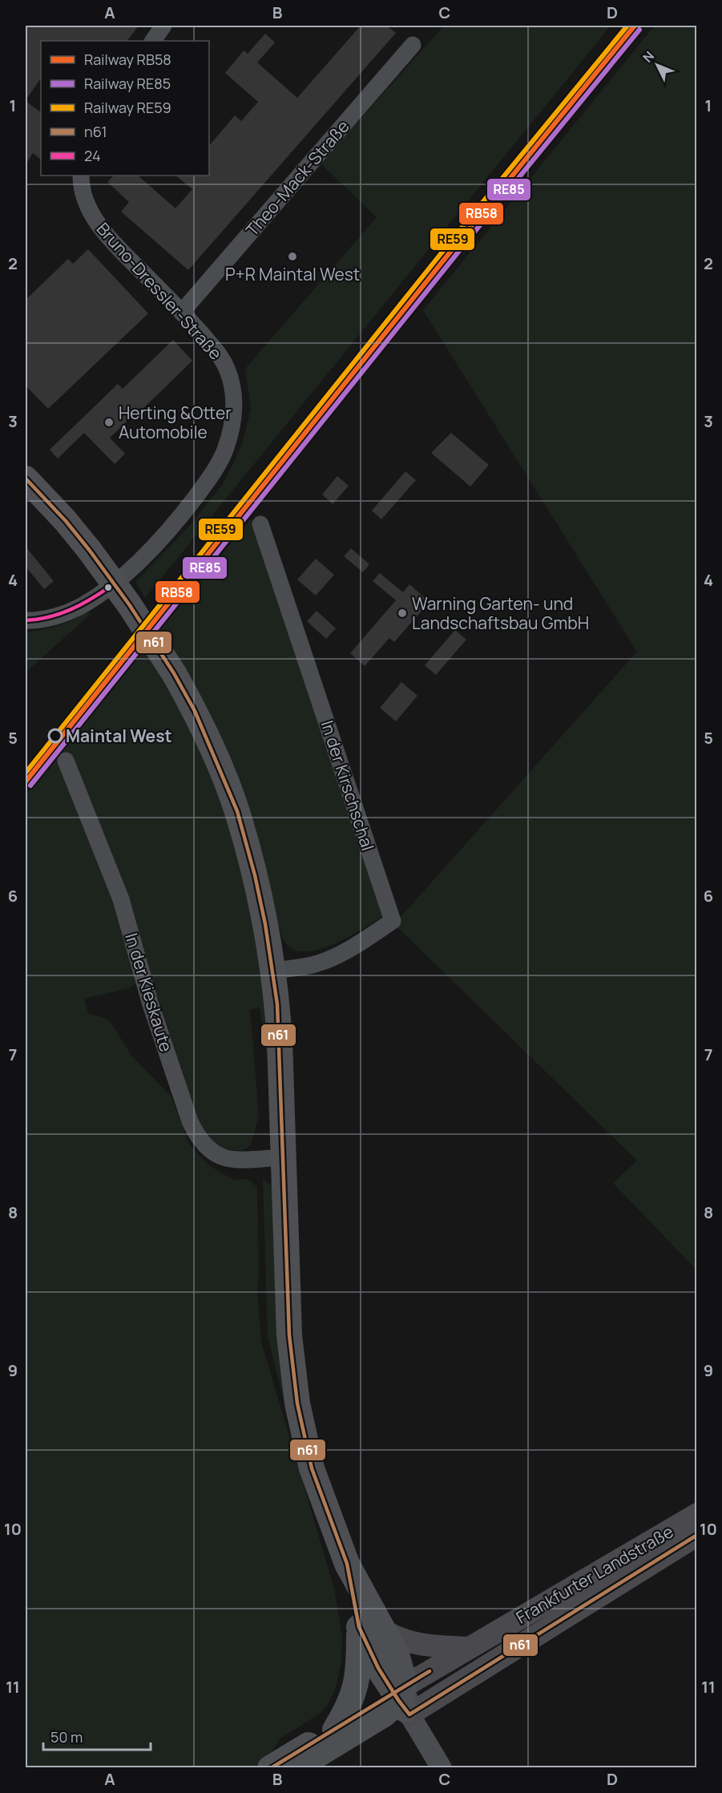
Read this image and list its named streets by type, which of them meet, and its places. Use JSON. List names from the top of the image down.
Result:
{
  "streets": {
    "main road": ["Frankfurter Landstraße"],
    "street": [
      "Theo-Mack-Straße",
      "Bruno-Dressler-Straße",
      "In der Kirschschal",
      "In der Kieskaute"
    ]
  },
  "crossings": [
    ["Theo-Mack-Straße", "Bruno-Dressler-Straße"]
  ],
  "places": [
    "P+R Maintal West",
    "Herting &Otter Automobile",
    "Warning Garten- und Landschaftsbau GmbH",
    "Maintal West"
  ],
  "lines": [
    "rail line RB58",
    "rail line RE59",
    "rail line RE85",
    "transit line n61",
    "transit line 24"
  ],
  "legend": [
    "Railway RB58",
    "Railway RE85",
    "Railway RE59",
    "n61",
    "24"
  ],
  "scale_bar": "50 m",
  "north": "top left",
  "grid": {
    "columns": [
      "A",
      "B",
      "C",
      "D"
    ],
    "rows": [
      "1",
      "2",
      "3",
      "4",
      "5",
      "6",
      "7",
      "8",
      "9",
      "10",
      "11"
    ]
  }
}
